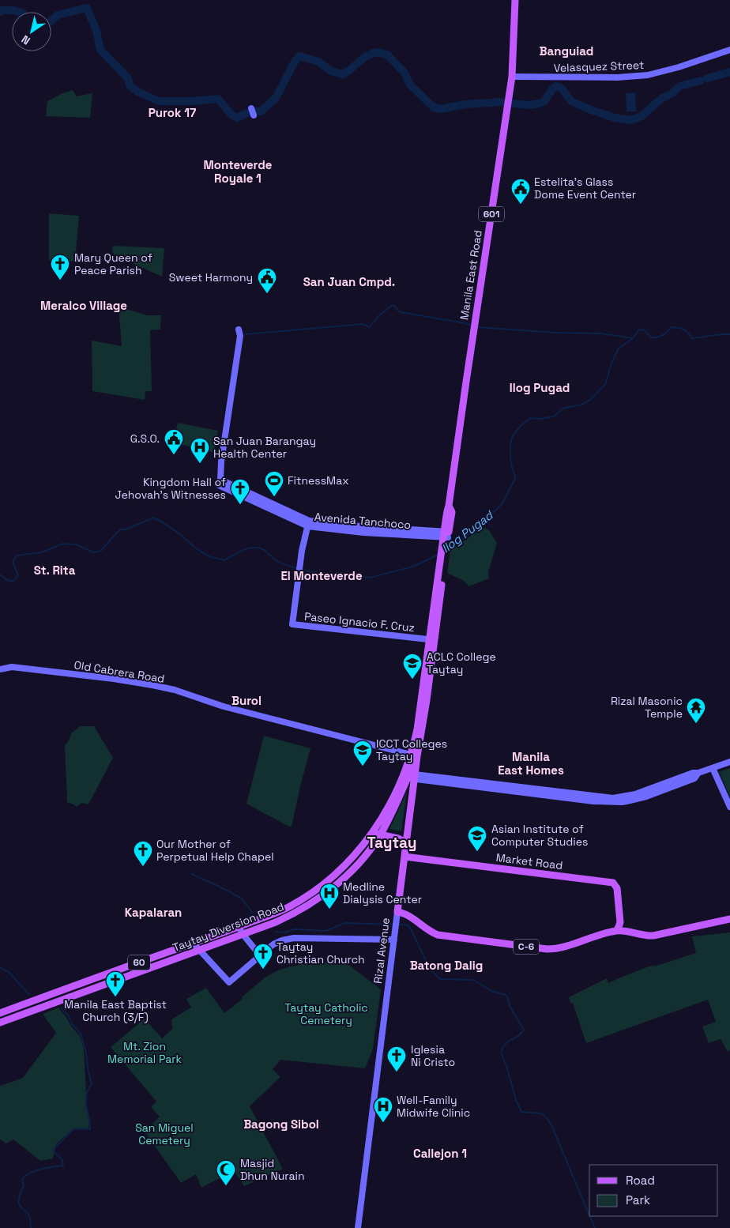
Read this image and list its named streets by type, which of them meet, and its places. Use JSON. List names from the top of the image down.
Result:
{
  "streets": {
    "main road": [
      "601",
      "Manila East Road",
      "Market Road",
      "Taytay Diversion Road",
      "C-6",
      "Rizal Avenue",
      "60"
    ],
    "street": [
      "Velasquez Street",
      "Avenida Tanchoco",
      "Paseo Ignacio F. Cruz",
      "Old Cabrera Road"
    ]
  },
  "crossings": [
    ["Velasquez Street", "Manila East Road"],
    ["601", "Manila East Road"],
    ["601", "Avenida Tanchoco"],
    ["601", "Paseo Ignacio F. Cruz"],
    ["601", "Taytay Diversion Road"],
    ["601", "Rizal Avenue"],
    ["Manila East Road", "Avenida Tanchoco"],
    ["Avenida Tanchoco", "Paseo Ignacio F. Cruz"],
    ["Paseo Ignacio F. Cruz", "Taytay Diversion Road"],
    ["Paseo Ignacio F. Cruz", "Rizal Avenue"],
    ["Old Cabrera Road", "Taytay Diversion Road"],
    ["Old Cabrera Road", "Rizal Avenue"],
    ["Market Road", "Rizal Avenue"],
    ["Taytay Diversion Road", "Rizal Avenue"],
    ["C-6", "Rizal Avenue"]
  ],
  "districts": [
    "Banguiad",
    "Purok 17",
    "Monteverde Royale 1",
    "San Juan Cmpd.",
    "Meralco Village",
    "Ilog Pugad",
    "St. Rita",
    "El Monteverde",
    "Burol",
    "Manila East Homes",
    "Taytay",
    "Kapalaran",
    "Batong Dalig",
    "Bagong Sibol",
    "Callejon 1"
  ],
  "water": ["Ilog Pugad"],
  "parks": ["Taytay Catholic Cemetery", "Mt. Zion Memorial Park", "San Miguel Cemetery"],
  "places": {
    "public building": ["Estelita's Glass Dome Event Center", "Sweet Harmony", "G.S.O."],
    "church": [
      "Mary Queen of Peace Parish",
      "Kingdom Hall of Jehovah's Witnesses",
      "Our Mother of Perpetual Help Chapel",
      "Taytay Christian Church",
      "Manila East Baptist Church (3/F)",
      "Iglesia Ni Cristo"
    ],
    "hospital": ["San Juan Barangay Health Center", "Medline Dialysis Center", "Well-Family Midwife Clinic"],
    "sports": ["FitnessMax"],
    "school or university": ["ACLC College Taytay", "ICCT Colleges Taytay", "Asian Institute of Computer Studies"],
    "temple": ["Rizal Masonic Temple"],
    "mosque": ["Masjid Dhun Nurain"]
  },
  "legend": ["Road", "Park"],
  "north": "bottom left"
}
